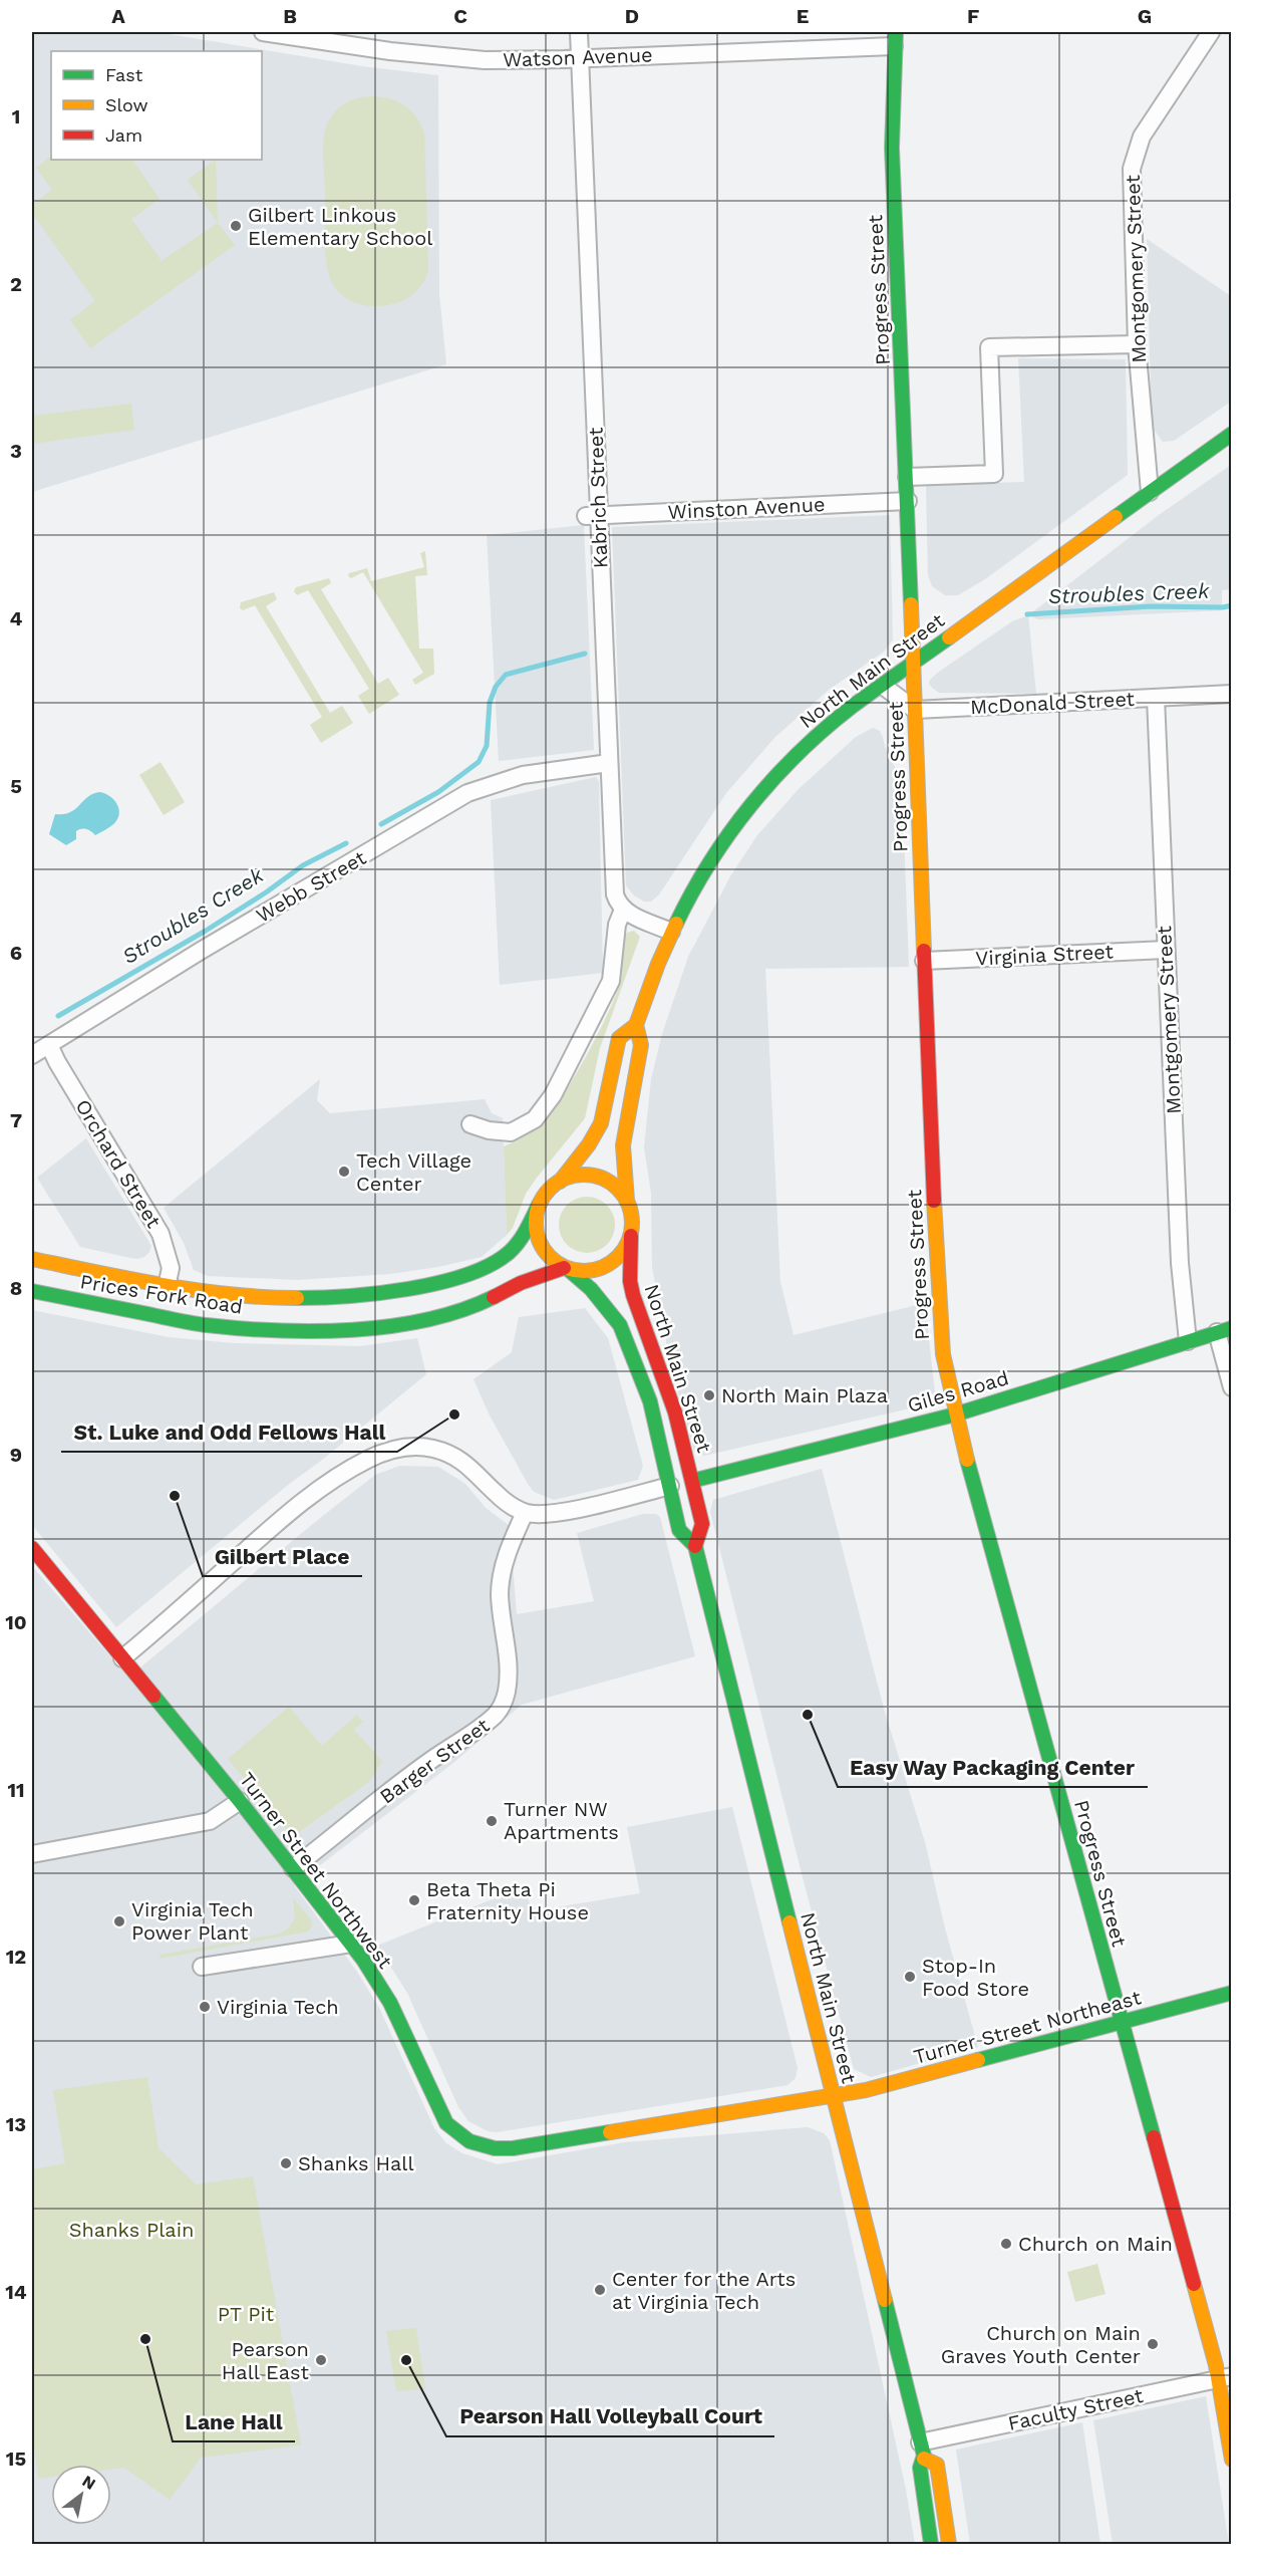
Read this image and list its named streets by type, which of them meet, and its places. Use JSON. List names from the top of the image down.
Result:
{
  "streets": {
    "main road": [
      "Progress Street",
      "North Main Street",
      "Prices Fork Road",
      "Giles Road",
      "Turner Street Northwest",
      "Turner Street Northeast"
    ],
    "street": [
      "Watson Avenue",
      "Montgomery Street",
      "Kabrich Street",
      "Winston Avenue",
      "McDonald Street",
      "Webb Street",
      "Virginia Street",
      "Orchard Street",
      "Barger Street",
      "Faculty Street"
    ]
  },
  "crossings": [
    ["Watson Avenue", "Progress Street"],
    ["Watson Avenue", "Kabrich Street"],
    ["Montgomery Street", "North Main Street"],
    ["Montgomery Street", "McDonald Street"],
    ["Montgomery Street", "Virginia Street"],
    ["Montgomery Street", "Giles Road"],
    ["Progress Street", "Winston Avenue"],
    ["Progress Street", "North Main Street"],
    ["Progress Street", "McDonald Street"],
    ["Progress Street", "Virginia Street"],
    ["Progress Street", "Giles Road"],
    ["Progress Street", "Turner Street Northeast"],
    ["Progress Street", "Faculty Street"],
    ["Kabrich Street", "Winston Avenue"],
    ["Kabrich Street", "Webb Street"],
    ["North Main Street", "Prices Fork Road"],
    ["North Main Street", "Giles Road"],
    ["North Main Street", "Turner Street Northwest"],
    ["North Main Street", "Turner Street Northeast"],
    ["North Main Street", "Faculty Street"],
    ["Webb Street", "Orchard Street"],
    ["Orchard Street", "Prices Fork Road"],
    ["Barger Street", "Turner Street Northwest"],
    ["Turner Street Northwest", "Turner Street Northeast"]
  ],
  "water": ["Stroubles Creek"],
  "parks": ["Shanks Plain", "PT Pit"],
  "places": [
    "Gilbert Linkous Elementary School",
    "Tech Village Center",
    "North Main Plaza",
    "St. Luke and Odd Fellows Hall",
    "Gilbert Place",
    "Easy Way Packaging Center",
    "Turner NW Apartments",
    "Beta Theta Pi Fraternity House",
    "Virginia Tech Power Plant",
    "Stop-In Food Store",
    "Virginia Tech",
    "Shanks Hall",
    "Church on Main",
    "Center for the Arts at Virginia Tech",
    "Lane Hall",
    "Church on Main Graves Youth Center",
    "Pearson Hall East",
    "Pearson Hall Volleyball Court"
  ],
  "legend": ["Fast", "Slow", "Jam"],
  "north": "top right",
  "grid": {
    "columns": [
      "A",
      "B",
      "C",
      "D",
      "E",
      "F",
      "G"
    ],
    "rows": [
      "1",
      "2",
      "3",
      "4",
      "5",
      "6",
      "7",
      "8",
      "9",
      "10",
      "11",
      "12",
      "13",
      "14",
      "15"
    ]
  }
}
